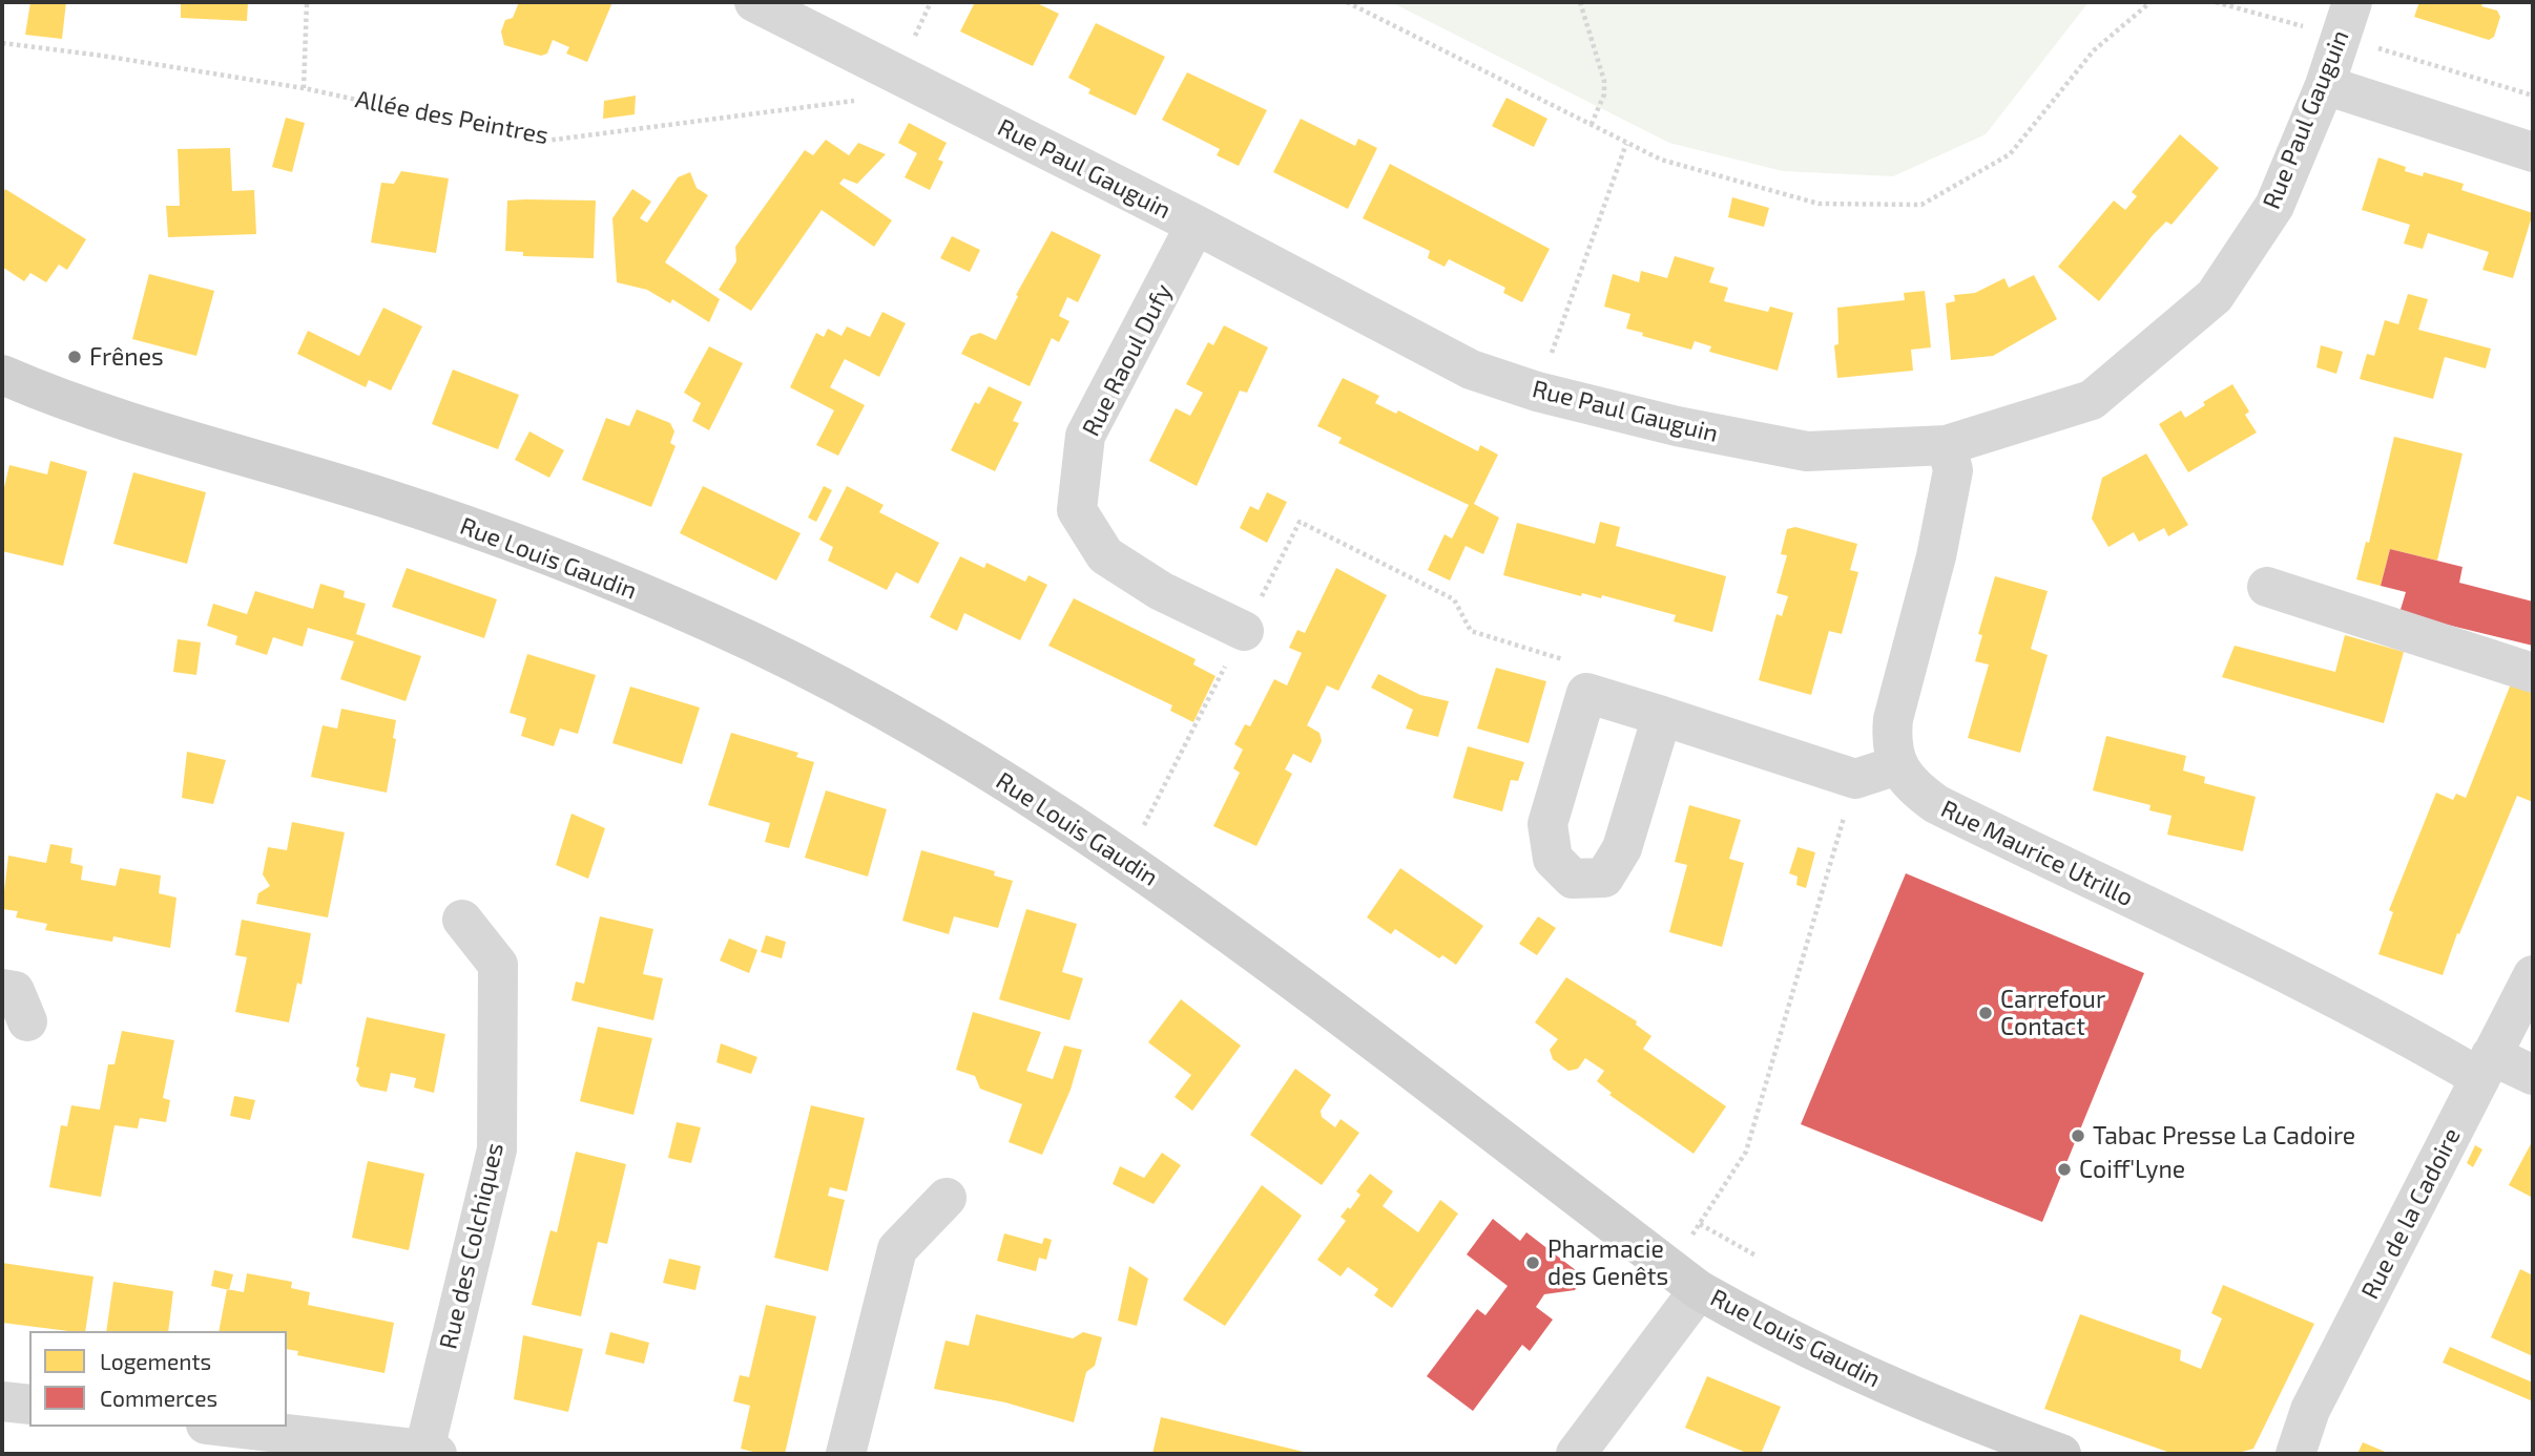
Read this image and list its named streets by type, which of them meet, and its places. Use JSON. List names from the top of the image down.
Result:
{
  "streets": {
    "street": [
      "Rue Paul Gauguin",
      "Rue Raoul Dufy",
      "Rue Louis Gaudin",
      "Rue Maurice Utrillo",
      "Rue de la Cadoire",
      "Rue des Colchiques"
    ],
    "path": ["Allée des Peintres"]
  },
  "crossings": [
    ["Allée des Peintres", "Rue Paul Gauguin"],
    ["Rue Paul Gauguin", "Rue Raoul Dufy"],
    ["Rue Maurice Utrillo", "Rue de la Cadoire"]
  ],
  "places": [
    "Frênes",
    "Carrefour Contact",
    "Tabac Presse La Cadoire",
    "Coiff'Lyne",
    "Pharmacie des Genêts"
  ],
  "legend": ["Logements", "Commerces"]
}
